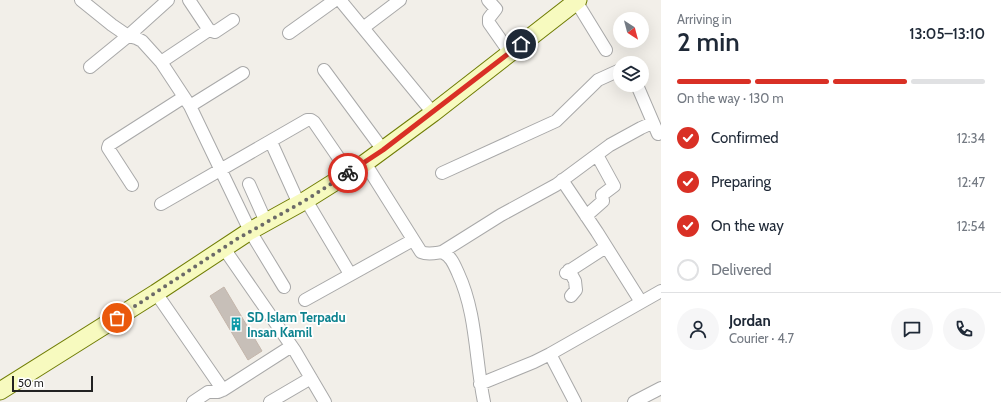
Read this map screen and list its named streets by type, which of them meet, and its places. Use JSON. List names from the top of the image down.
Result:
{
  "places": {
    "building": ["SD Islam Terpadu Insan Kamil"]
  },
  "scale_bar": "50 m",
  "north": "bottom right",
  "page": {
    "heading": ["2 min", "Arriving in", "13:05–13:10"],
    "panel": ["Jordan", "Courier · 4.7"],
    "bar": "On the way · 130 m",
    "list": [
      ["Confirmed", "12:34"],
      ["Preparing", "12:47"],
      ["On the way", "12:54"],
      "Delivered"
    ],
    "scale": "50 m"
  }
}
